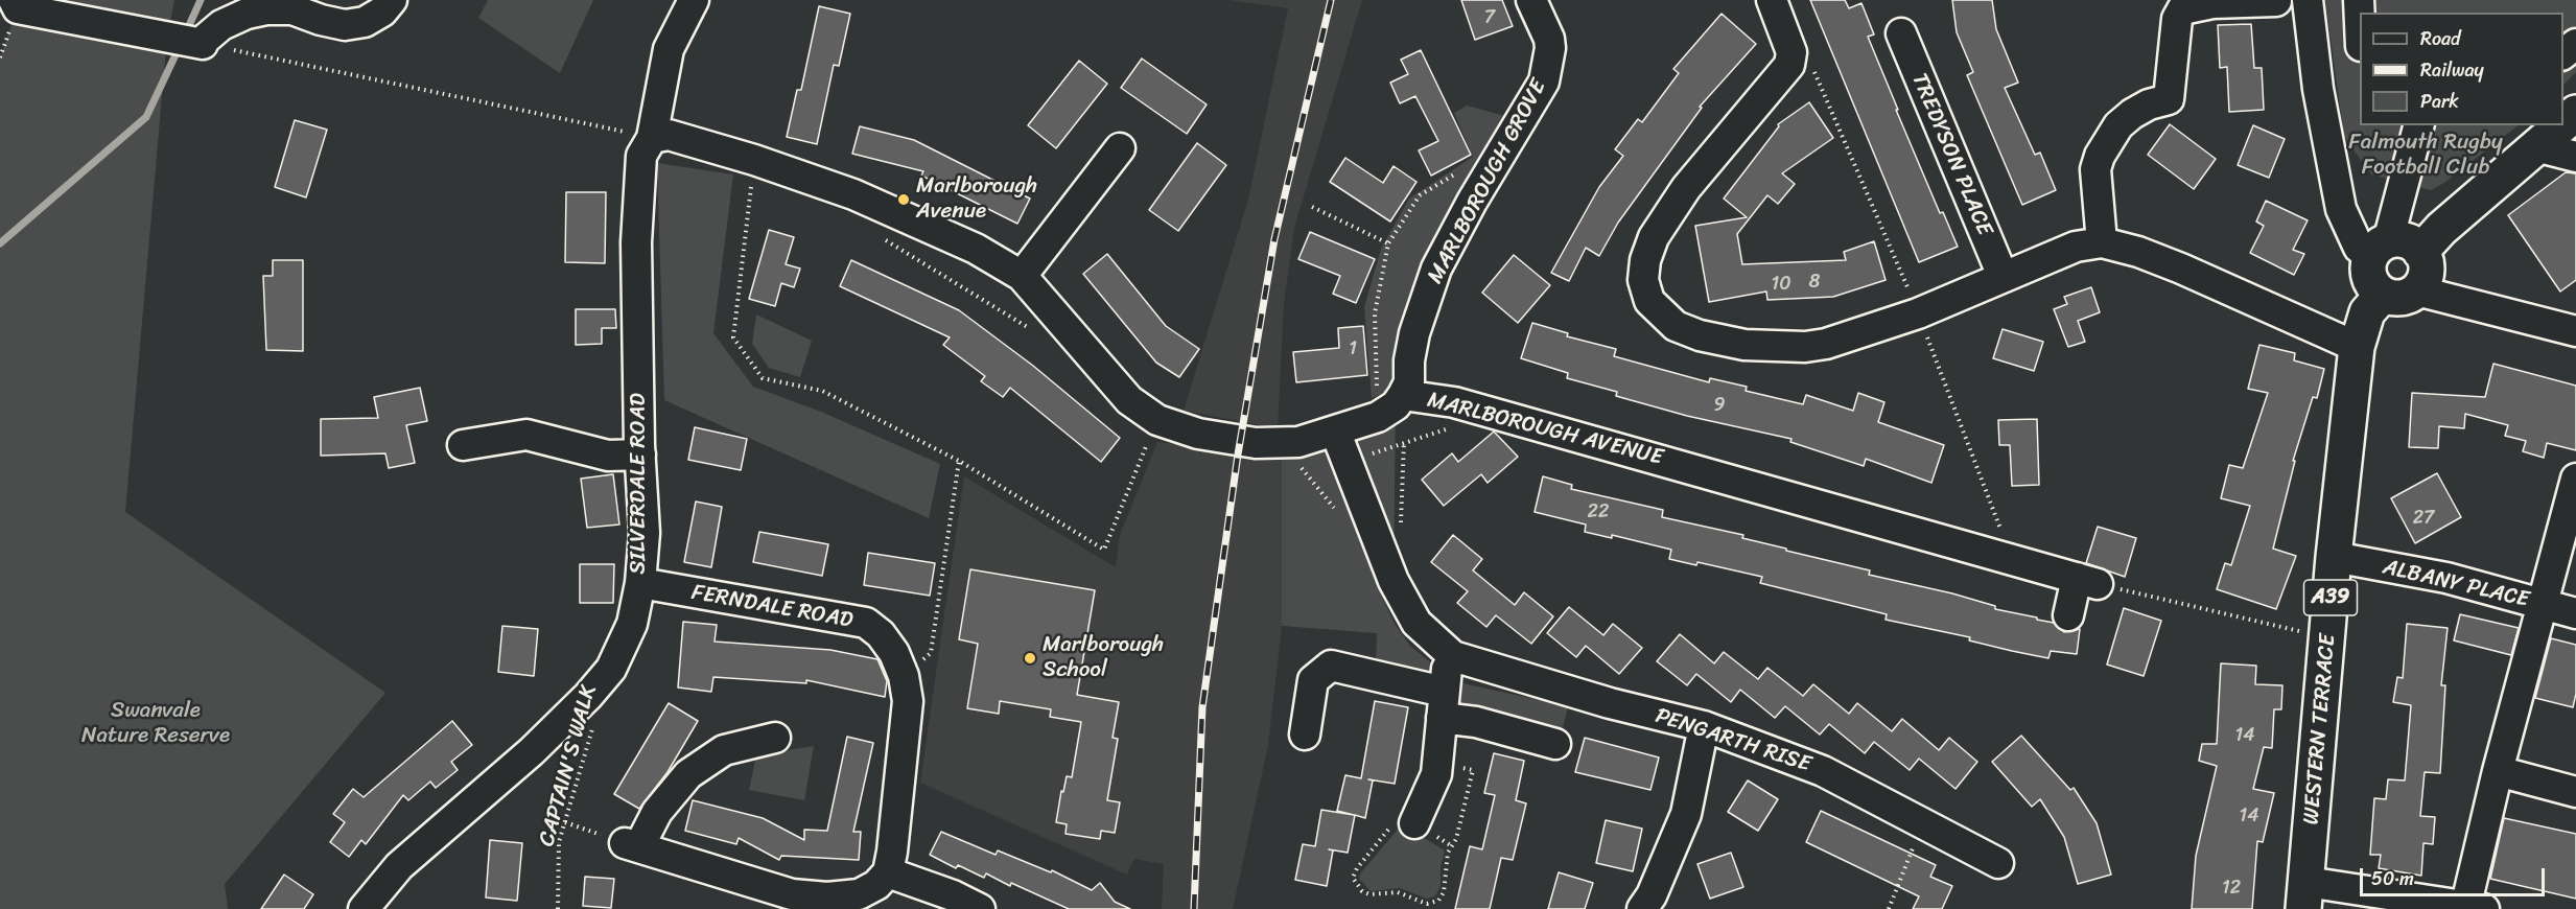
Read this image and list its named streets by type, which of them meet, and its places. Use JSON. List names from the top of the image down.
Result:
{
  "streets": {
    "main road": ["A39", "WESTERN TERRACE"],
    "street": [
      "TREDYSON PLACE",
      "MARLBOROUGH GROVE",
      "MARLBOROUGH AVENUE",
      "SILVERDALE ROAD",
      "ALBANY PLACE",
      "FERNDALE ROAD",
      "PENGARTH RISE"
    ],
    "path": ["CAPTAIN'S WALK"]
  },
  "crossings": [
    ["MARLBOROUGH GROVE", "MARLBOROUGH AVENUE"],
    ["MARLBOROUGH AVENUE", "SILVERDALE ROAD"],
    ["MARLBOROUGH AVENUE", "PENGARTH RISE"],
    ["SILVERDALE ROAD", "FERNDALE ROAD"],
    ["ALBANY PLACE", "WESTERN TERRACE"]
  ],
  "parks": ["Falmouth Rugby Football Club", "Swanvale Nature Reserve"],
  "places": ["Marlborough Avenue", "Marlborough School"],
  "house_numbers": [
    "7",
    "8",
    "10",
    "1",
    "9",
    "22",
    "27",
    "14",
    "14",
    "12"
  ],
  "legend": ["Road", "Railway", "Park"],
  "scale_bar": "50 m"
}
